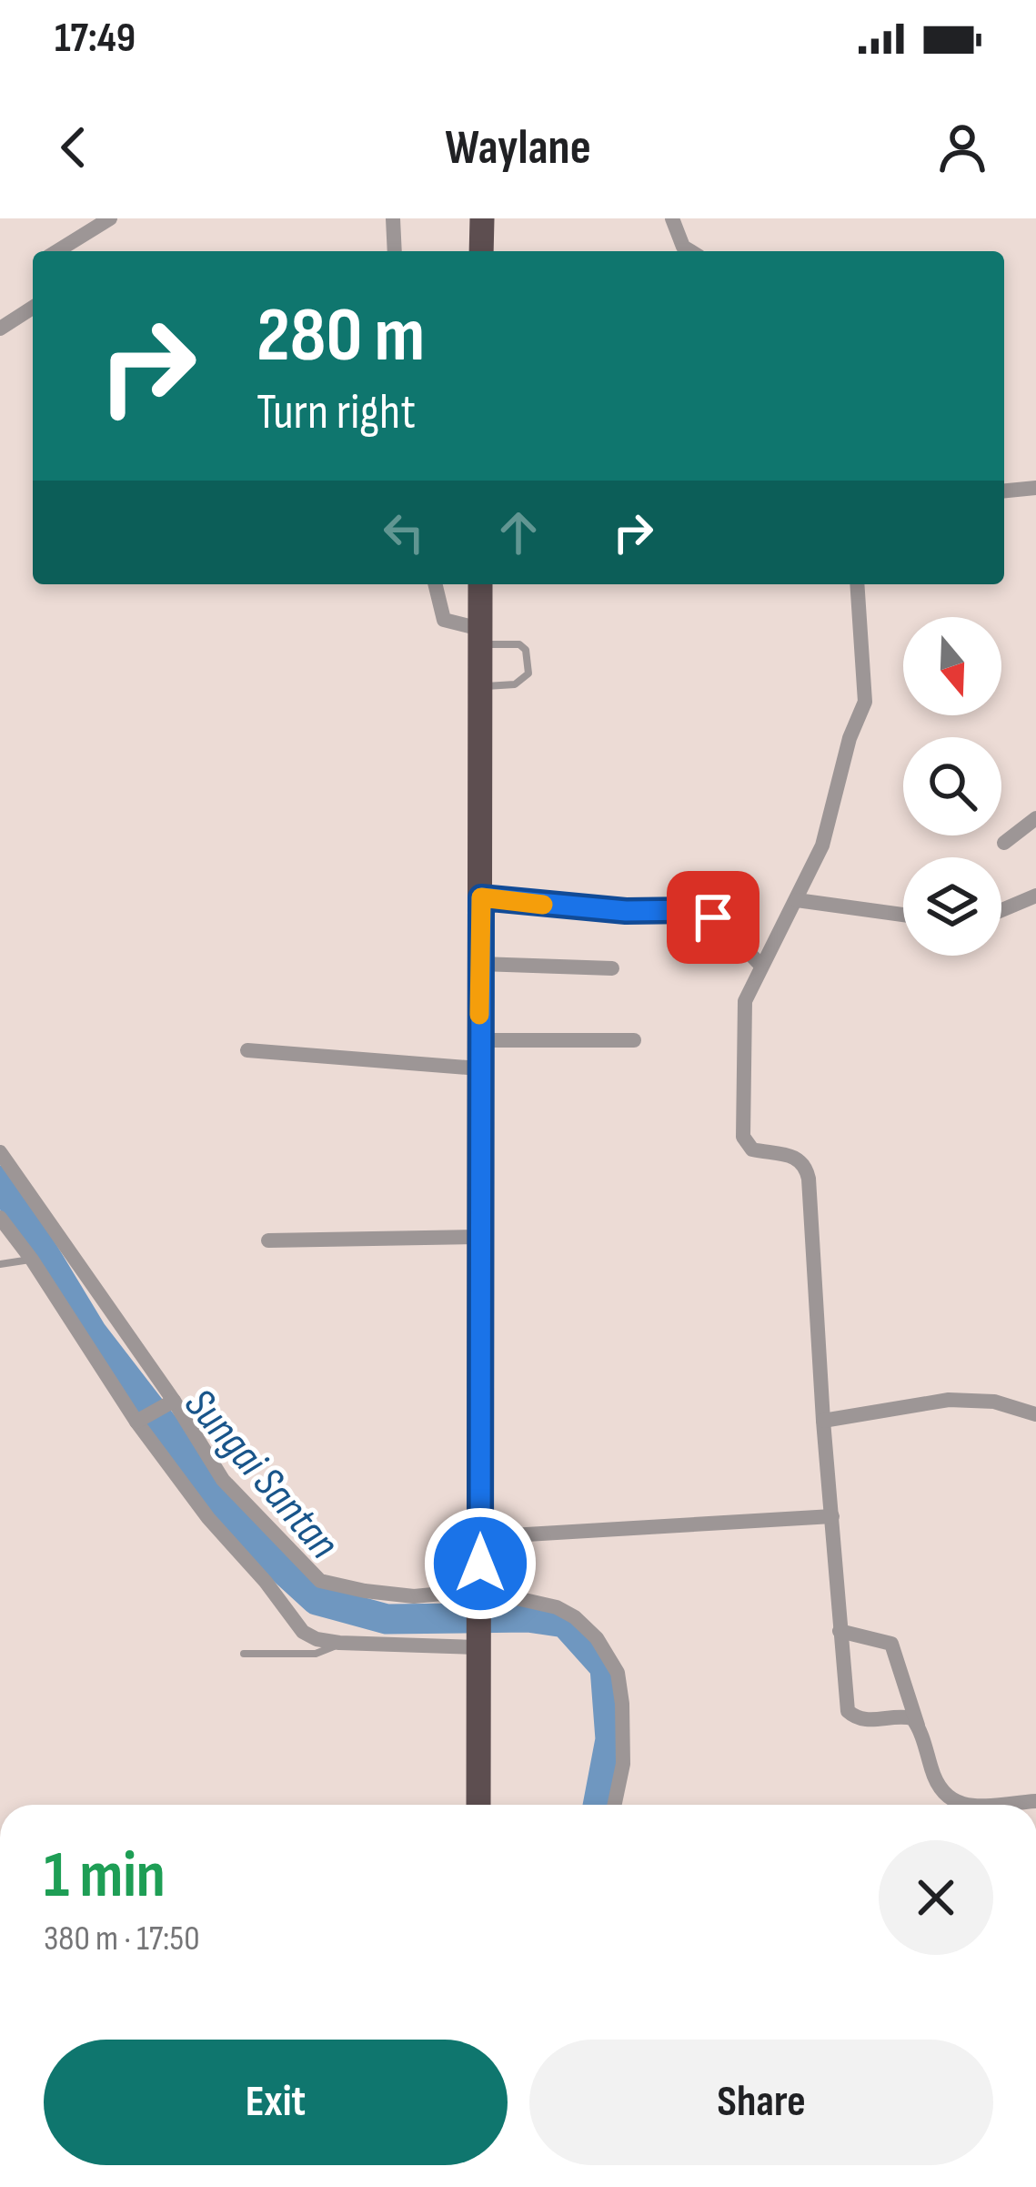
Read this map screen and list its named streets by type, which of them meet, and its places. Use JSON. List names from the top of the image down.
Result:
{
  "water": ["Sungai Santan"],
  "north": "bottom",
  "page": {
    "status": "17:49",
    "header": "Waylane",
    "turn": ["280 m", "Turn right"],
    "heading": ["1 min", "380 m · 17:50"],
    "buttons": ["Exit", "Share"]
  }
}
